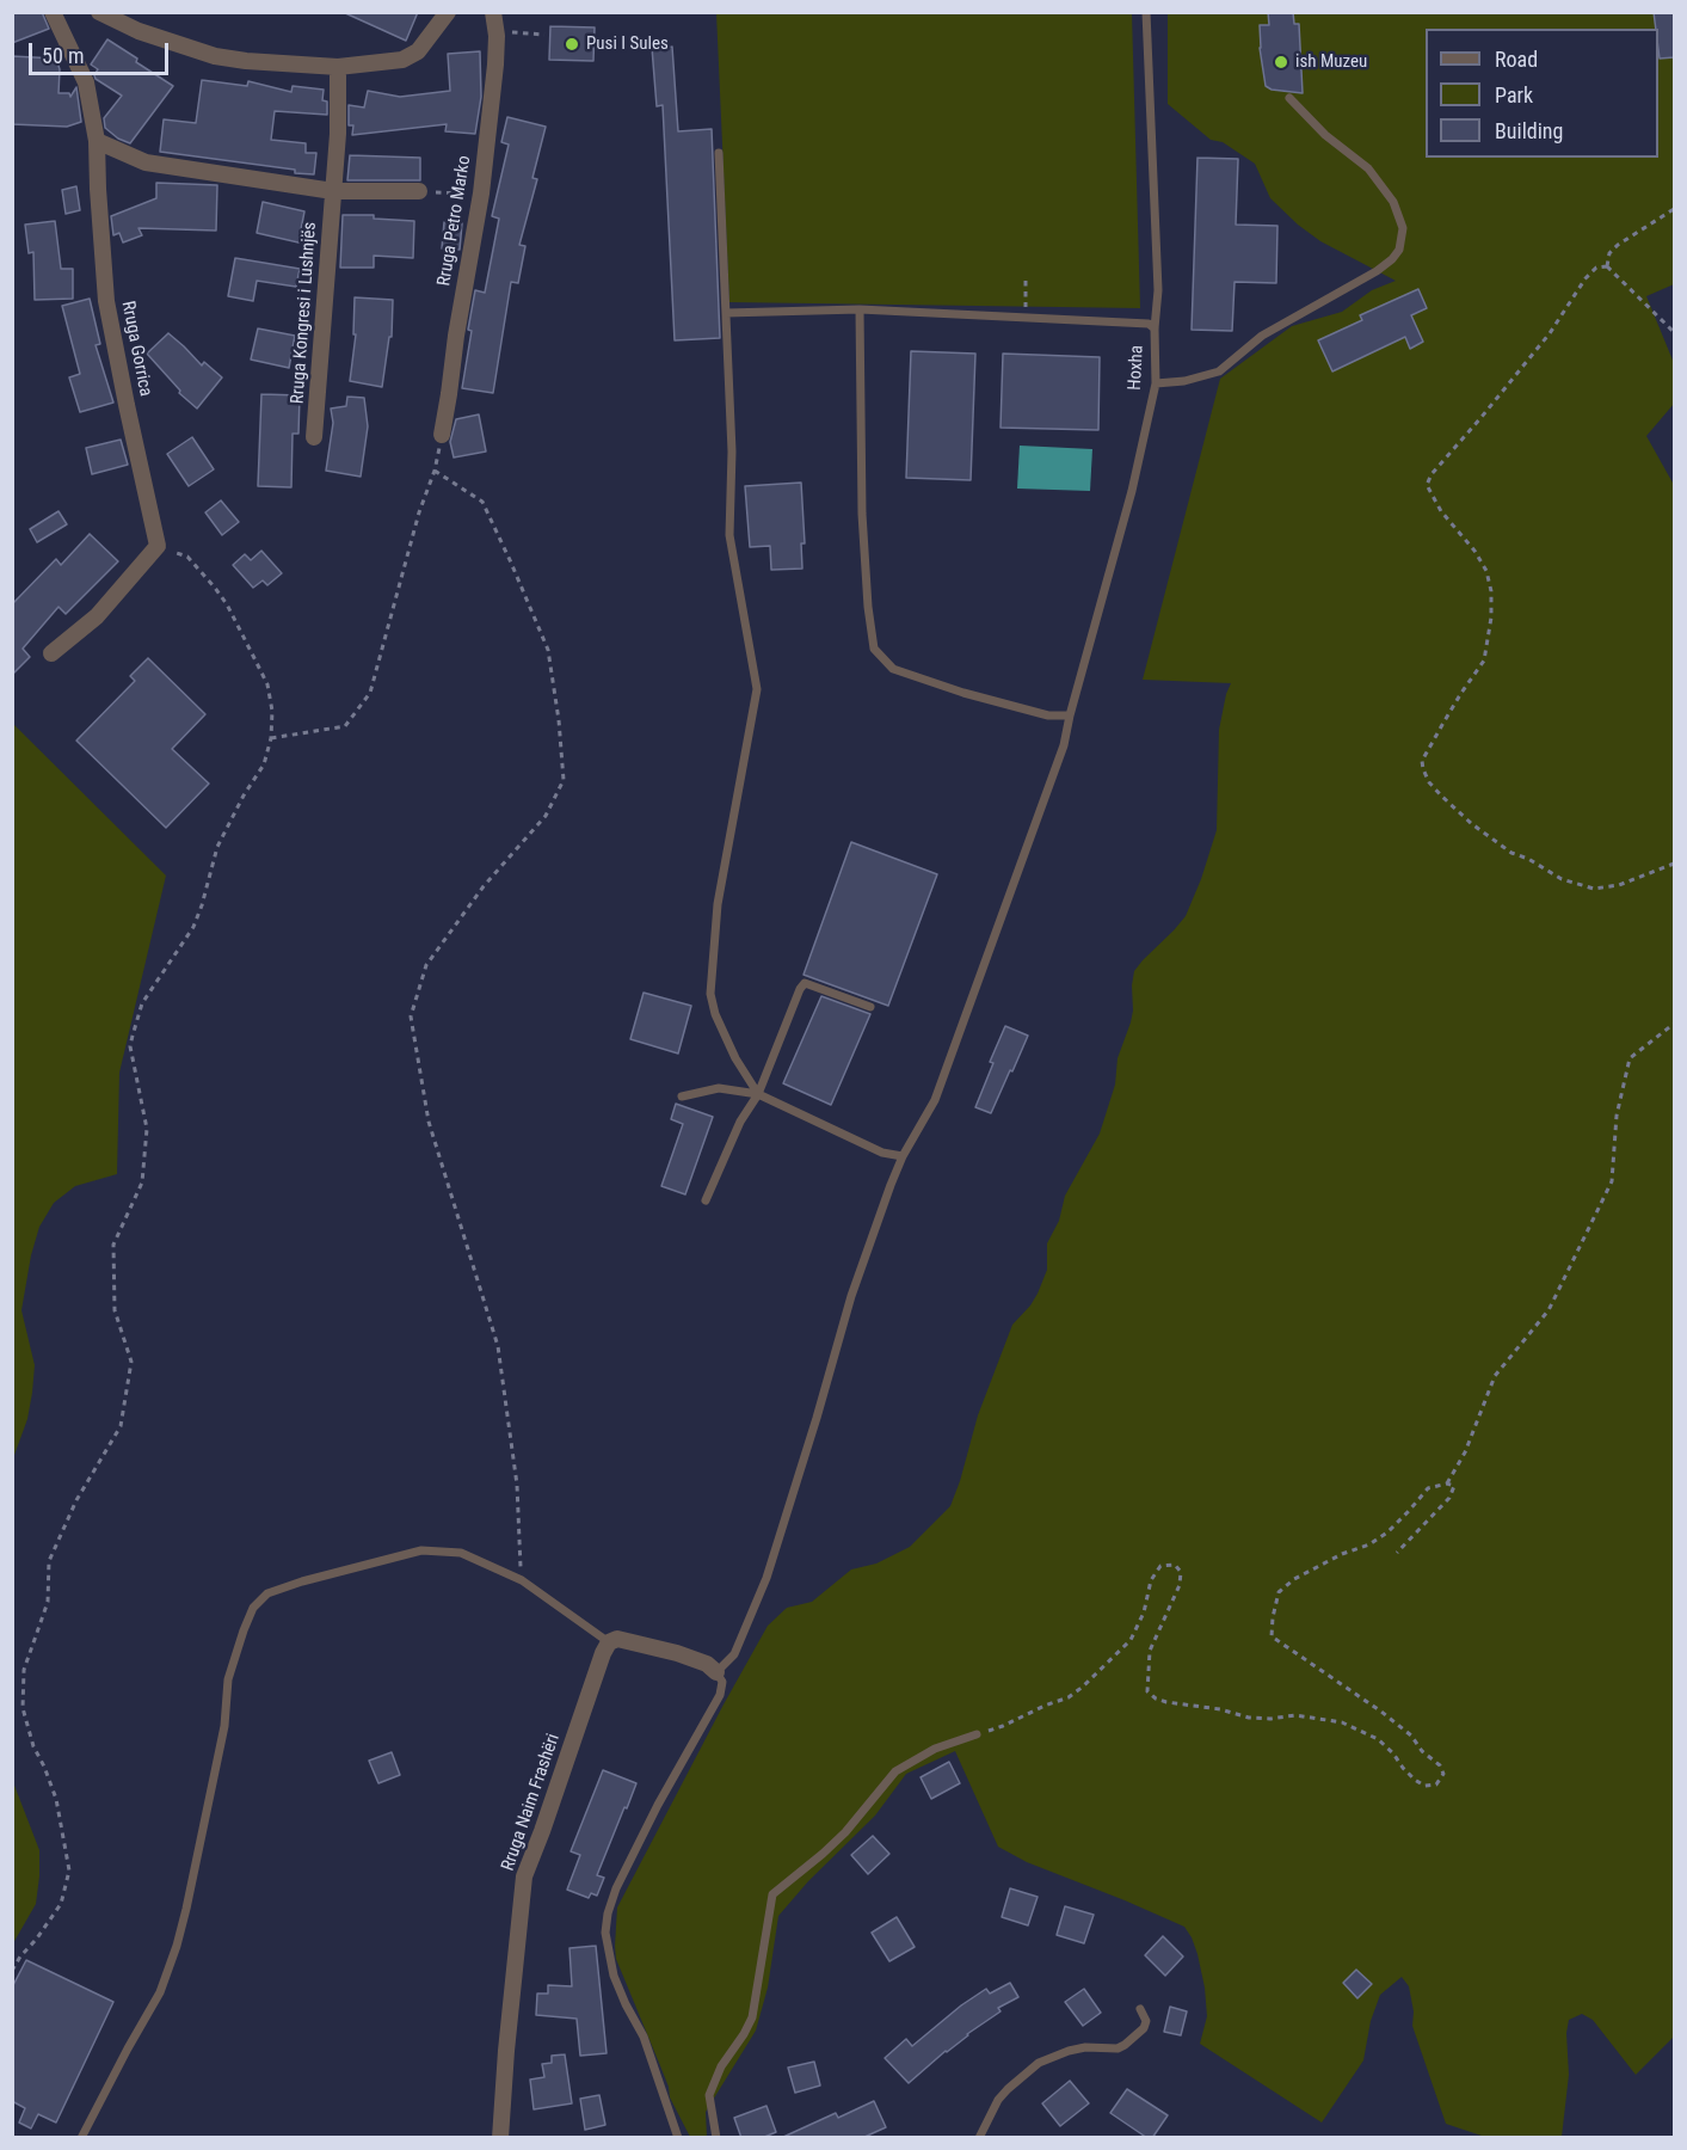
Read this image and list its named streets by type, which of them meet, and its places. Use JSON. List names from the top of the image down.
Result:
{
  "streets": {
    "street": [
      "Rruga Petro Marko",
      "Rruga Kongresi i Lushnjës",
      "Rruga Gorrica",
      "Rruga Naim Frashëri"
    ],
    "lane": ["Hoxha"]
  },
  "places": ["Pusi I Sules", "ish Muzeu"],
  "legend": ["Road", "Park", "Building"],
  "scale_bar": "50 m"
}
